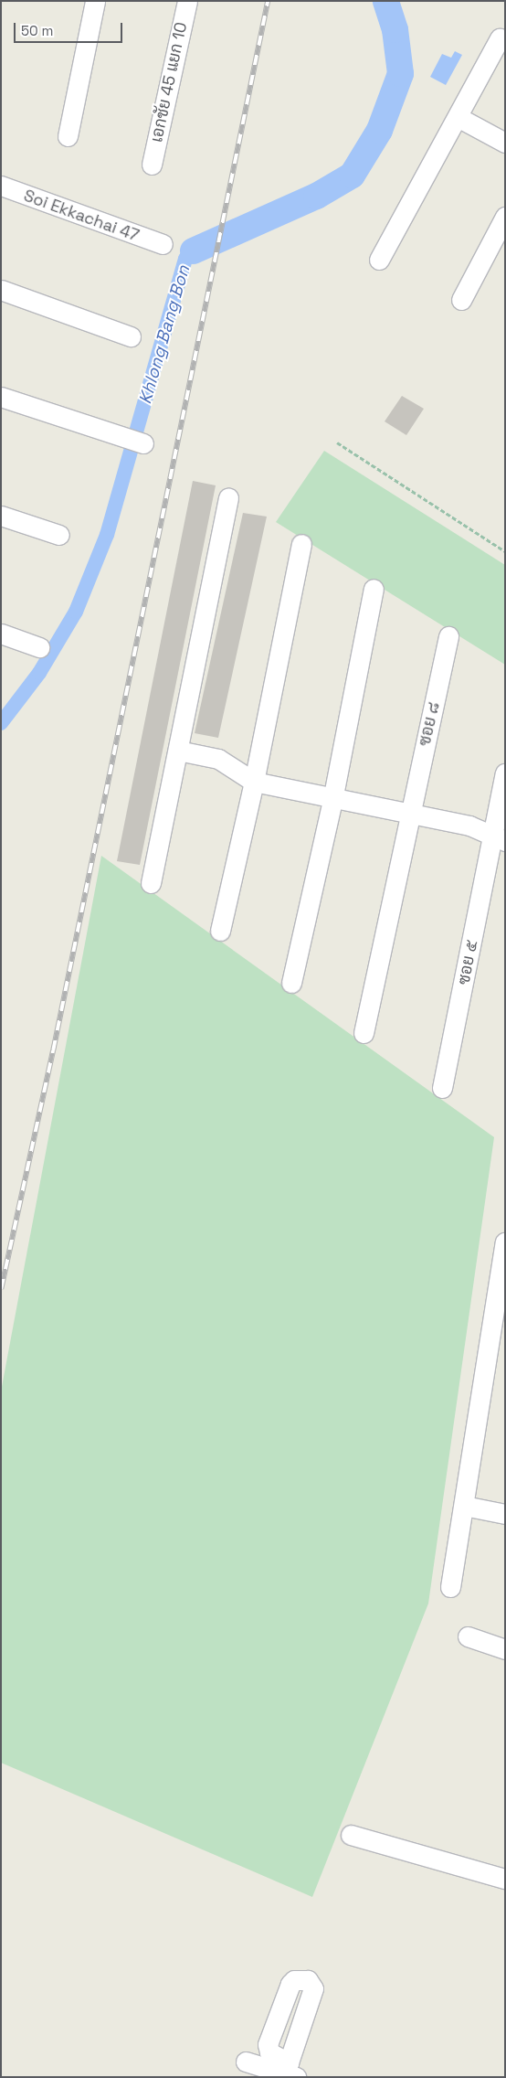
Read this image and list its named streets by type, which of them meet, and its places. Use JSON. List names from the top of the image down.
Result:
{
  "streets": {
    "street": [
      "เอกชัย 45 แยก 10",
      "Soi Ekkachai 47",
      "ซอย ๘",
      "ซอย ๕"
    ]
  },
  "water": ["Khlong Bang Bon"],
  "scale_bar": "50 m"
}
